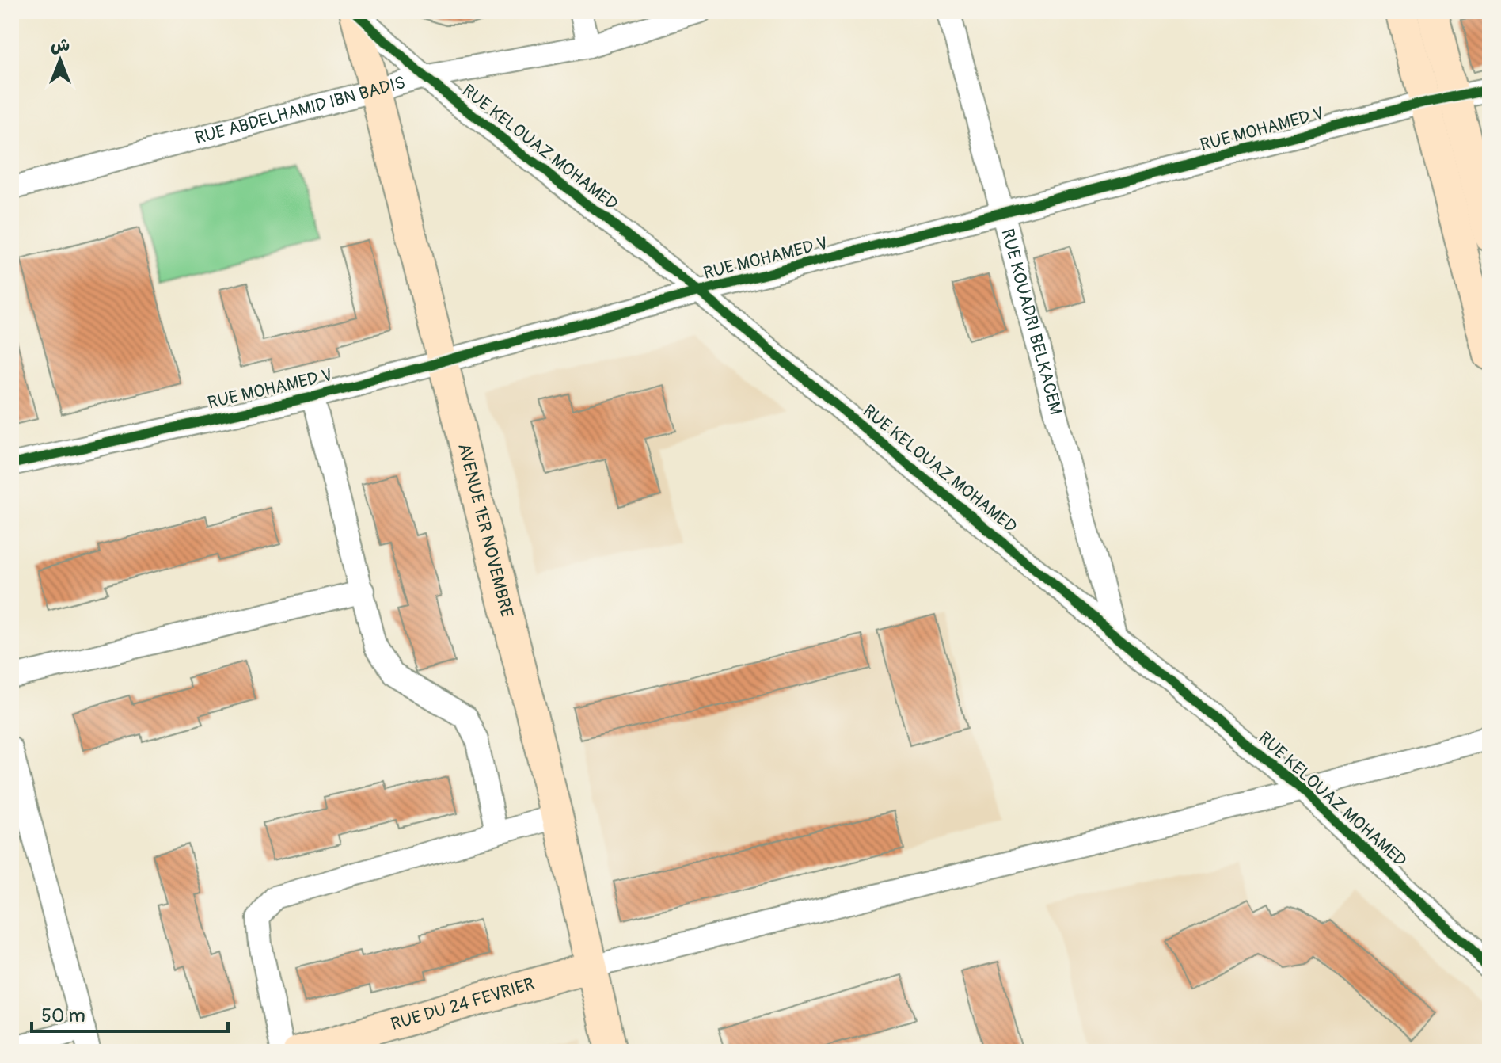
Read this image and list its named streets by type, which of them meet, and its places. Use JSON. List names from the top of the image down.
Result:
{
  "streets": {
    "main road": ["AVENUE 1ER NOVEMBRE", "RUE DU 24 FEVRIER"],
    "street": [
      "RUE ABDELHAMID IBN BADIS",
      "RUE MOHAMED V",
      "RUE KELOUAZ MOHAMED",
      "RUE KOUADRI BELKACEM"
    ]
  },
  "crossings": [
    ["RUE ABDELHAMID IBN BADIS", "RUE KELOUAZ MOHAMED"],
    ["RUE ABDELHAMID IBN BADIS", "AVENUE 1ER NOVEMBRE"],
    ["RUE MOHAMED V", "RUE KELOUAZ MOHAMED"],
    ["RUE MOHAMED V", "RUE KOUADRI BELKACEM"],
    ["RUE MOHAMED V", "AVENUE 1ER NOVEMBRE"],
    ["RUE KELOUAZ MOHAMED", "RUE KOUADRI BELKACEM"],
    ["RUE KELOUAZ MOHAMED", "AVENUE 1ER NOVEMBRE"],
    ["AVENUE 1ER NOVEMBRE", "RUE DU 24 FEVRIER"]
  ],
  "scale_bar": "50 m",
  "north": "top"
}
